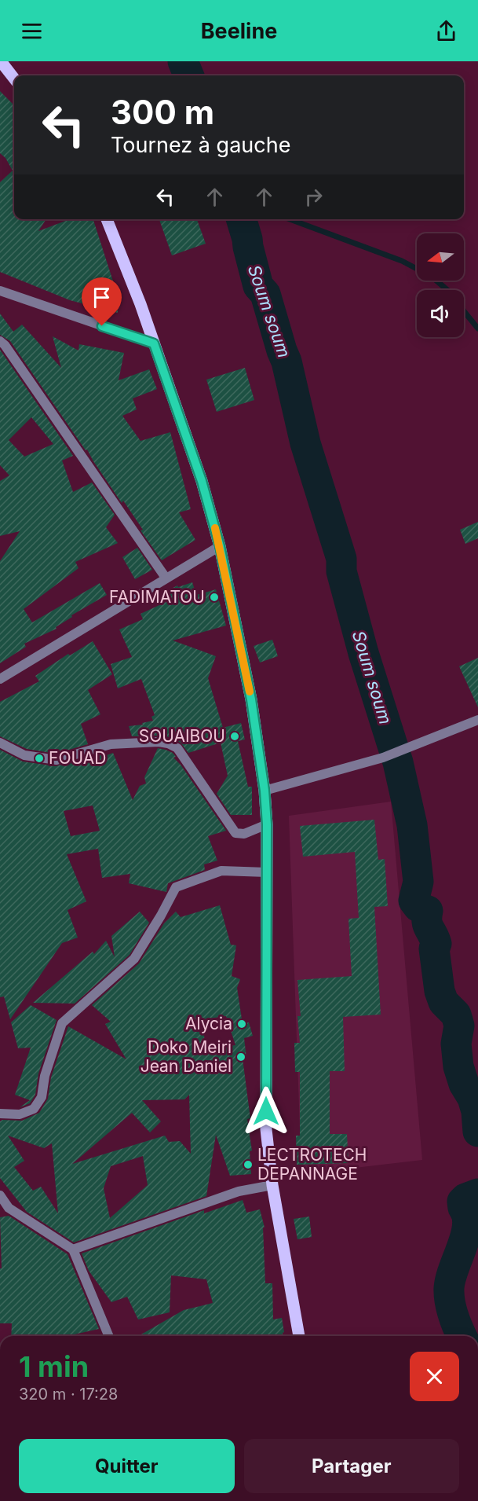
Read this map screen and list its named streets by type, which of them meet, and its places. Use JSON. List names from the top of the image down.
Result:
{
  "water": ["Soum soum"],
  "places": [
    "FADIMATOU",
    "SOUAIBOU",
    "FOUAD",
    "Alycia",
    "Doko Meiri Jean Daniel",
    "LECTROTECH DEPANNAGE"
  ],
  "north": "left",
  "page": {
    "header": "Beeline",
    "turn": ["300 m", "Tournez à gauche"],
    "heading": ["1 min", "320 m · 17:28"],
    "buttons": ["Quitter", "Partager"]
  }
}
